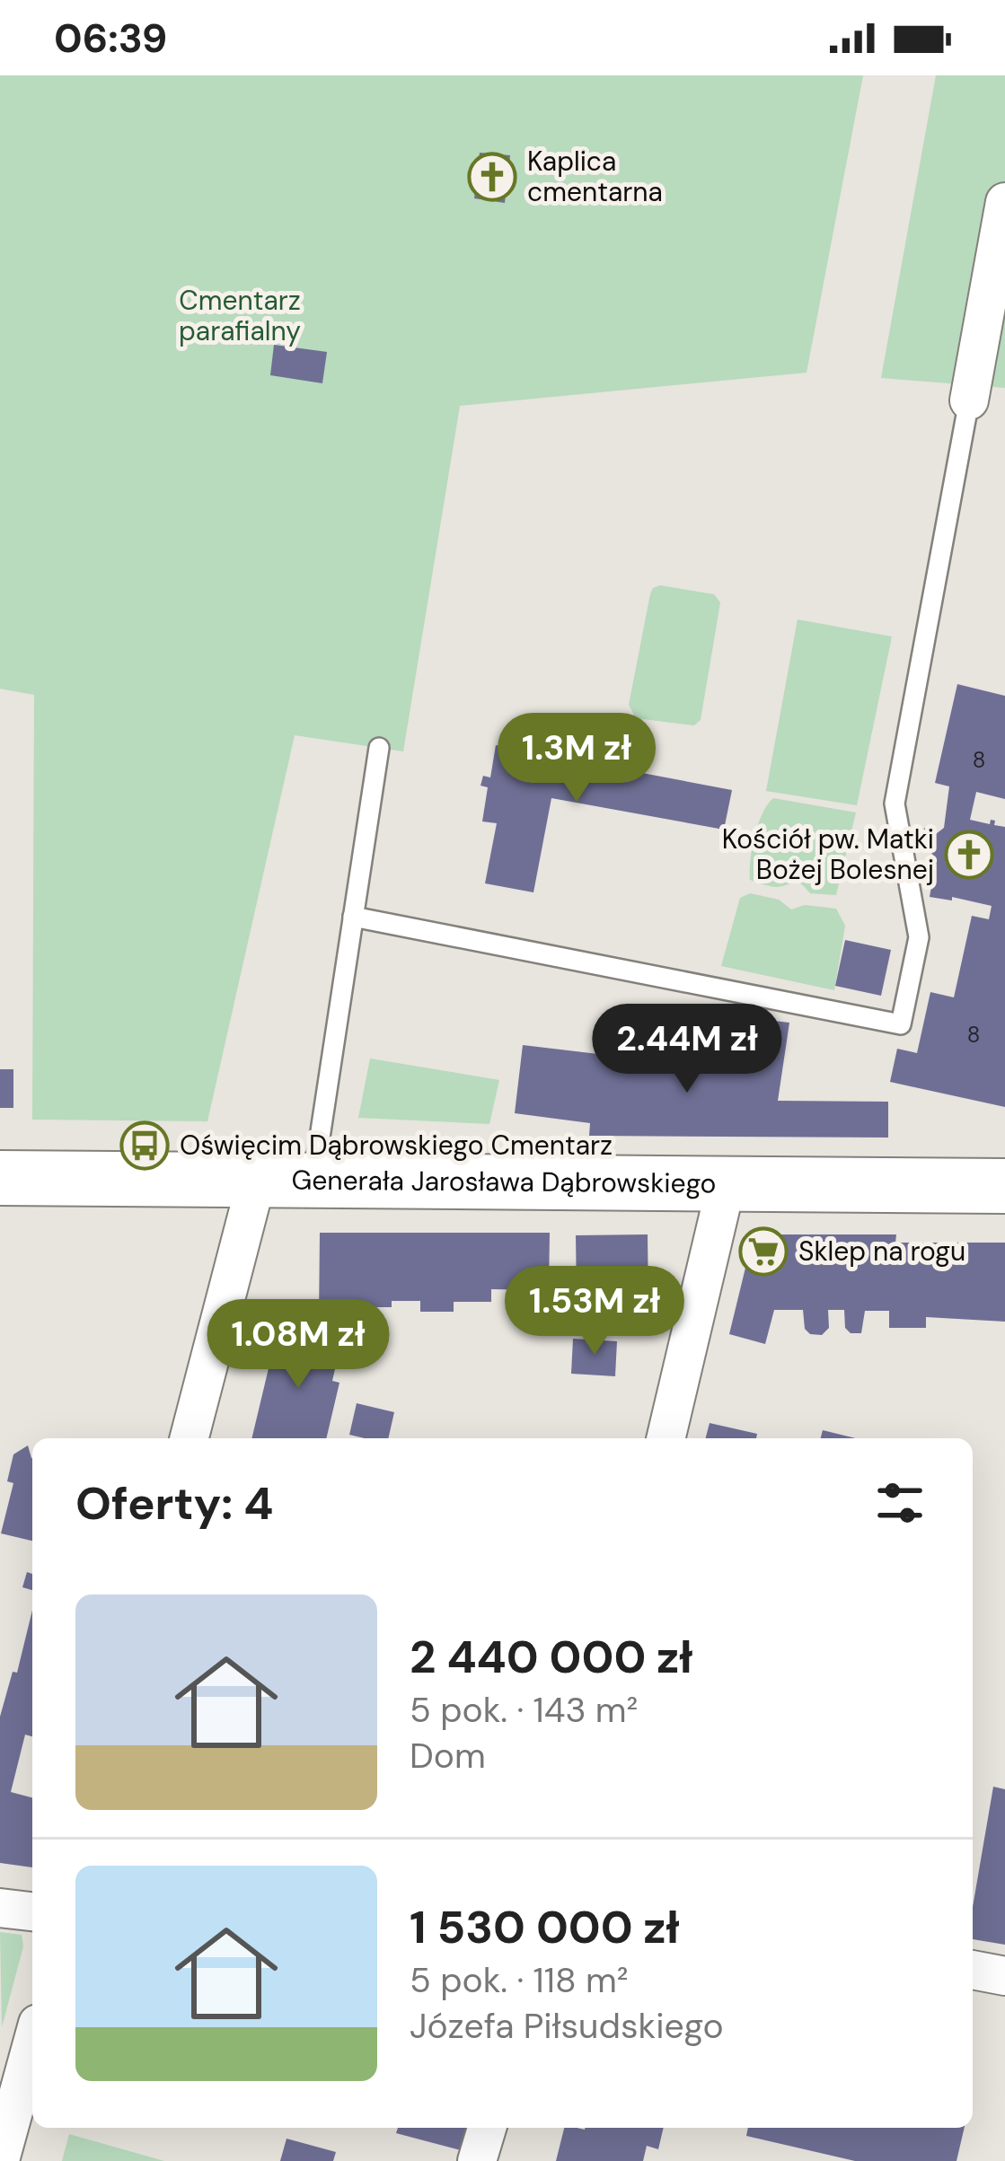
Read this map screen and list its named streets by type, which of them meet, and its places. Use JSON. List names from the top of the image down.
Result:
{
  "streets": {
    "street": ["Generała Jarosława Dąbrowskiego"]
  },
  "parks": ["Cmentarz parafialny"],
  "places": {
    "church": ["Kaplica cmentarna", "Kościół pw. Matki Bożej Bolesnej"],
    "bus stop": ["Oświęcim Dąbrowskiego Cmentarz"],
    "supermarket": ["Sklep na rogu"]
  },
  "house_numbers": ["8", "8"],
  "page": {
    "status": "06:39",
    "price": [
      "1.3M zł",
      "2.44M zł",
      "1.53M zł",
      "1.08M zł"
    ],
    "heading": "Oferty: 4",
    "list": [
      {
        "name": "2 440 000 zł",
        "note": "5 pok. · 143 m² · Dom"
      },
      {
        "name": "1 530 000 zł",
        "note": "5 pok. · 118 m² · Józefa Piłsudskiego"
      }
    ]
  }
}
